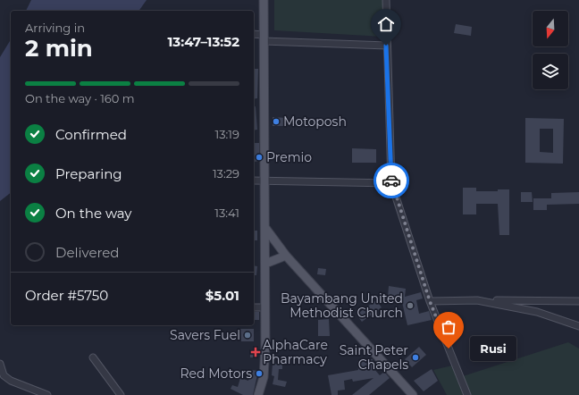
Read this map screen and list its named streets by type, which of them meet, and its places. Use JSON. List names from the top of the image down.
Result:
{
  "places": {
    "other": [
      "Motoposh",
      "Premio",
      "Bayambang United Methodist Church",
      "Savers Fuel",
      "Rusi",
      "Saint Peter Chapels",
      "Red Motors"
    ],
    "health": ["AlphaCare Pharmacy"]
  },
  "north": "bottom",
  "page": {
    "heading": ["2 min", "Arriving in", "13:47–13:52"],
    "panel": ["Order #5750", "$5.01"],
    "bar": "On the way · 160 m",
    "list": [
      ["Confirmed", "13:19"],
      ["Preparing", "13:29"],
      ["On the way", "13:41"],
      "Delivered"
    ],
    "bubble": "Rusi"
  }
}
